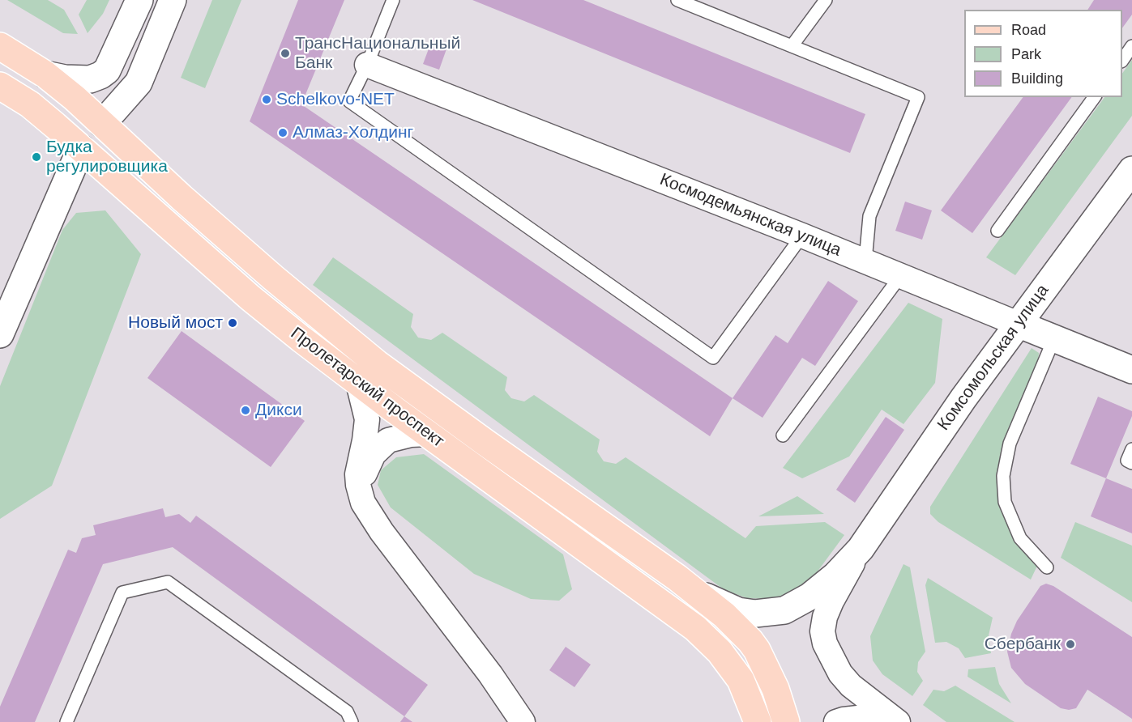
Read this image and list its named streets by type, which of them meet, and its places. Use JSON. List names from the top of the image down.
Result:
{
  "streets": {
    "main road": ["Пролетарский проспект"],
    "street": ["Космодемьянская улица", "Комсомольская улица"]
  },
  "crossings": [
    ["Космодемьянская улица", "Комсомольская улица"],
    ["Комсомольская улица", "Пролетарский проспект"]
  ],
  "places": [
    "ТрансНациональный Банк",
    "Schelkovo-NET",
    "Алмаз-Холдинг",
    "Будка регулировщика",
    "Новый мост",
    "Дикси",
    "Сбербанк"
  ],
  "legend": ["Road", "Park", "Building"]
}
